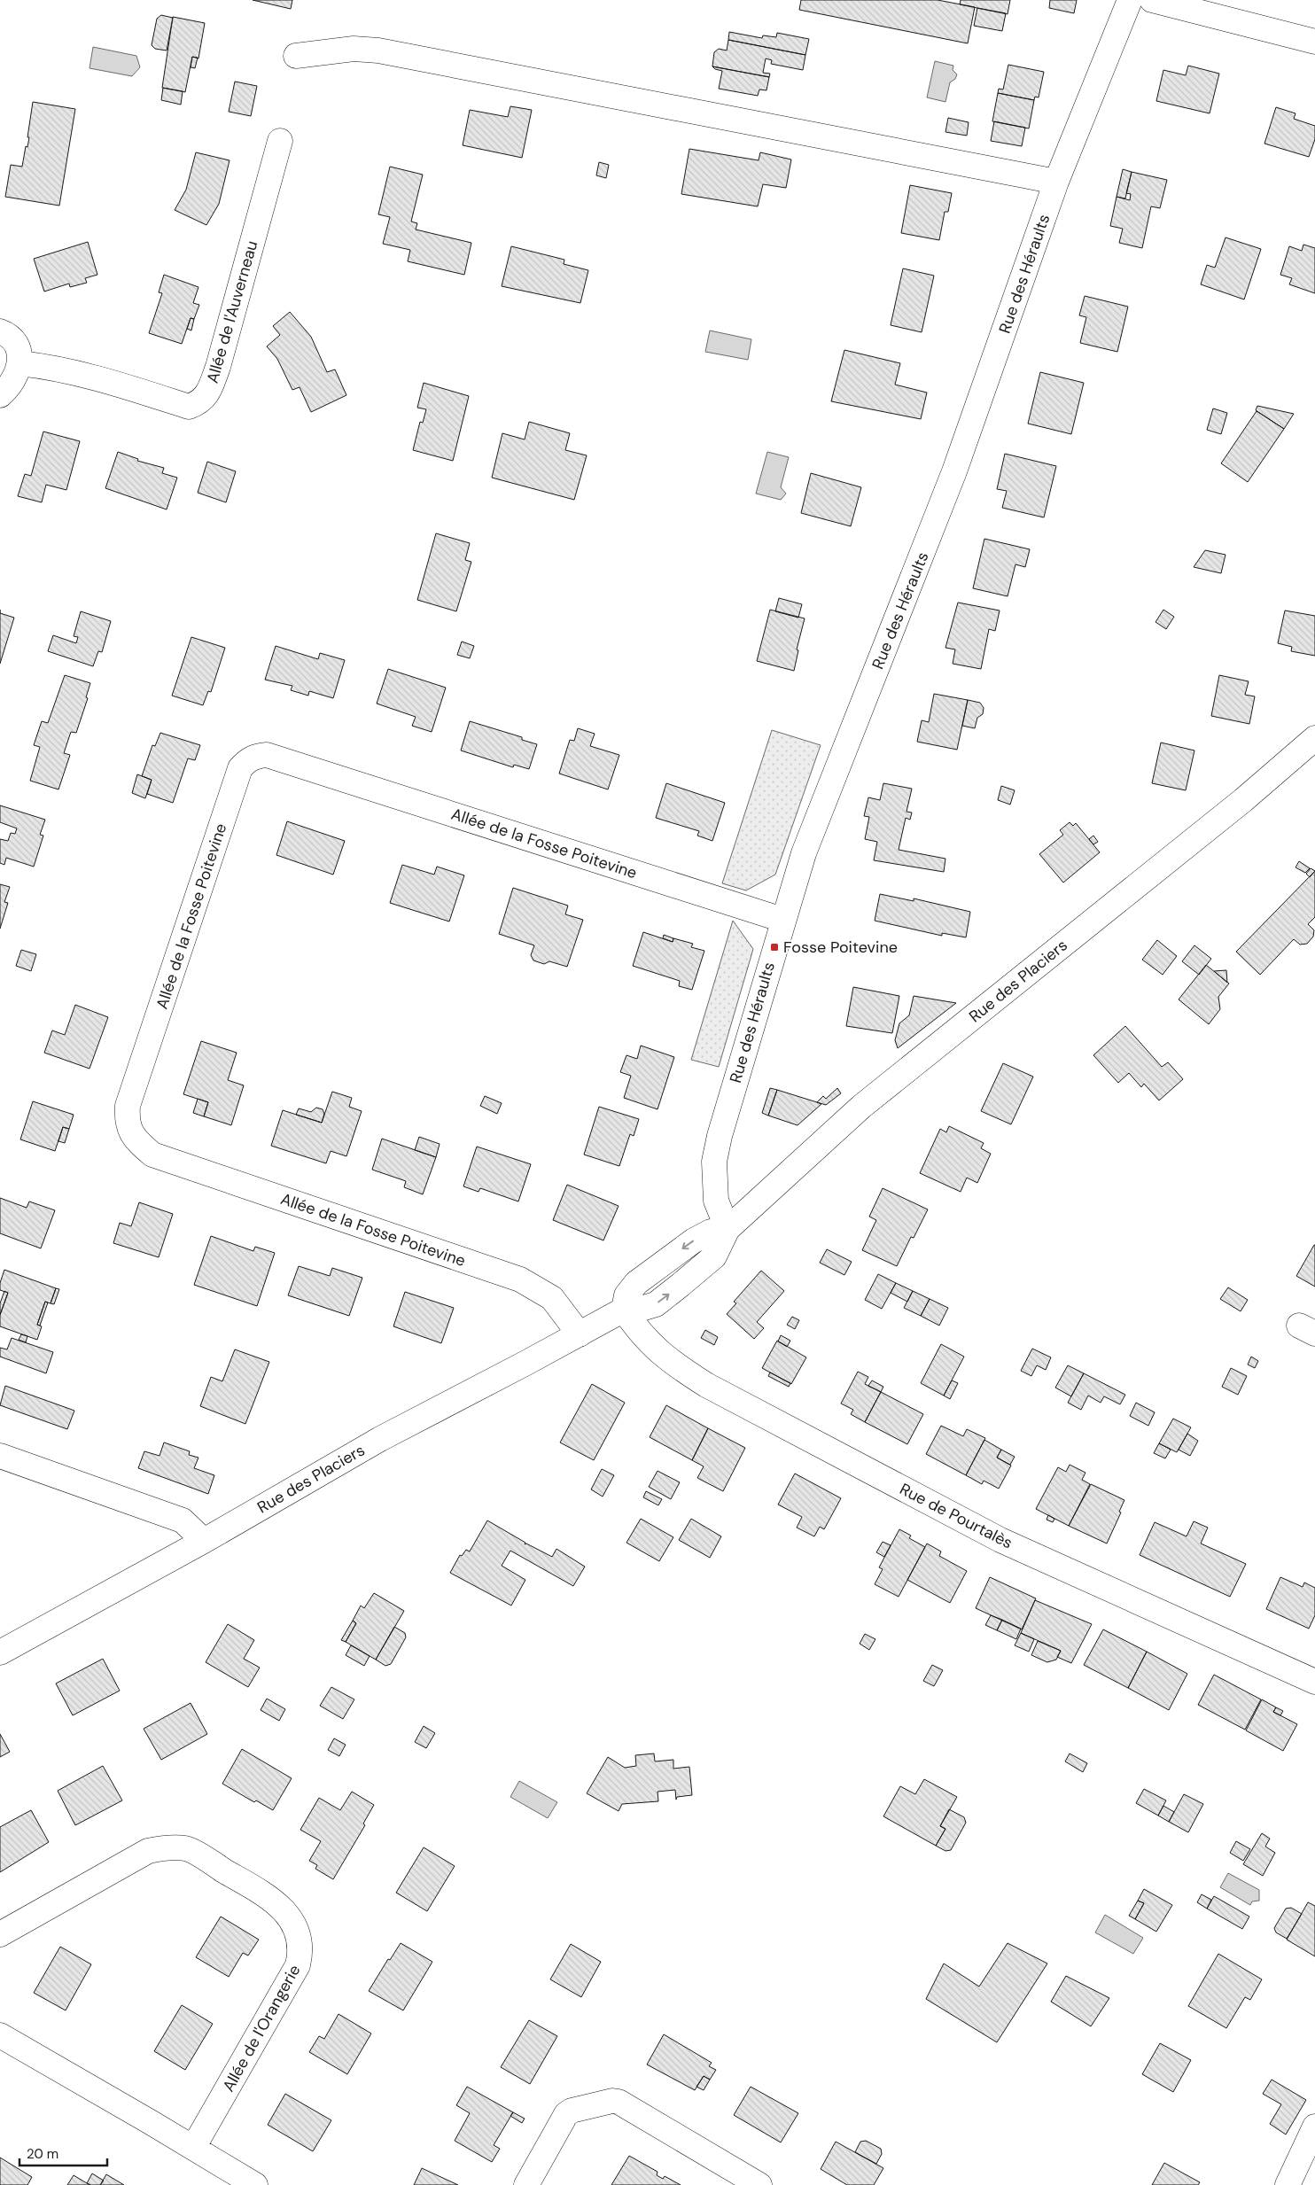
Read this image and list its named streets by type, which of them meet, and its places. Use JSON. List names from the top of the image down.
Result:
{
  "streets": {
    "street": [
      "Rue des Héraults",
      "Allée de l'Auverneau",
      "Allée de la Fosse Poitevine",
      "Rue des Placiers",
      "Rue de Pourtalès",
      "Allée de l'Orangerie"
    ]
  },
  "crossings": [
    ["Rue des Héraults", "Allée de la Fosse Poitevine"],
    ["Rue des Héraults", "Rue des Placiers"],
    ["Allée de la Fosse Poitevine", "Rue des Placiers"],
    ["Rue des Placiers", "Rue de Pourtalès"]
  ],
  "places": {
    "transit": ["Fosse Poitevine"]
  },
  "scale_bar": "20 m"
}
